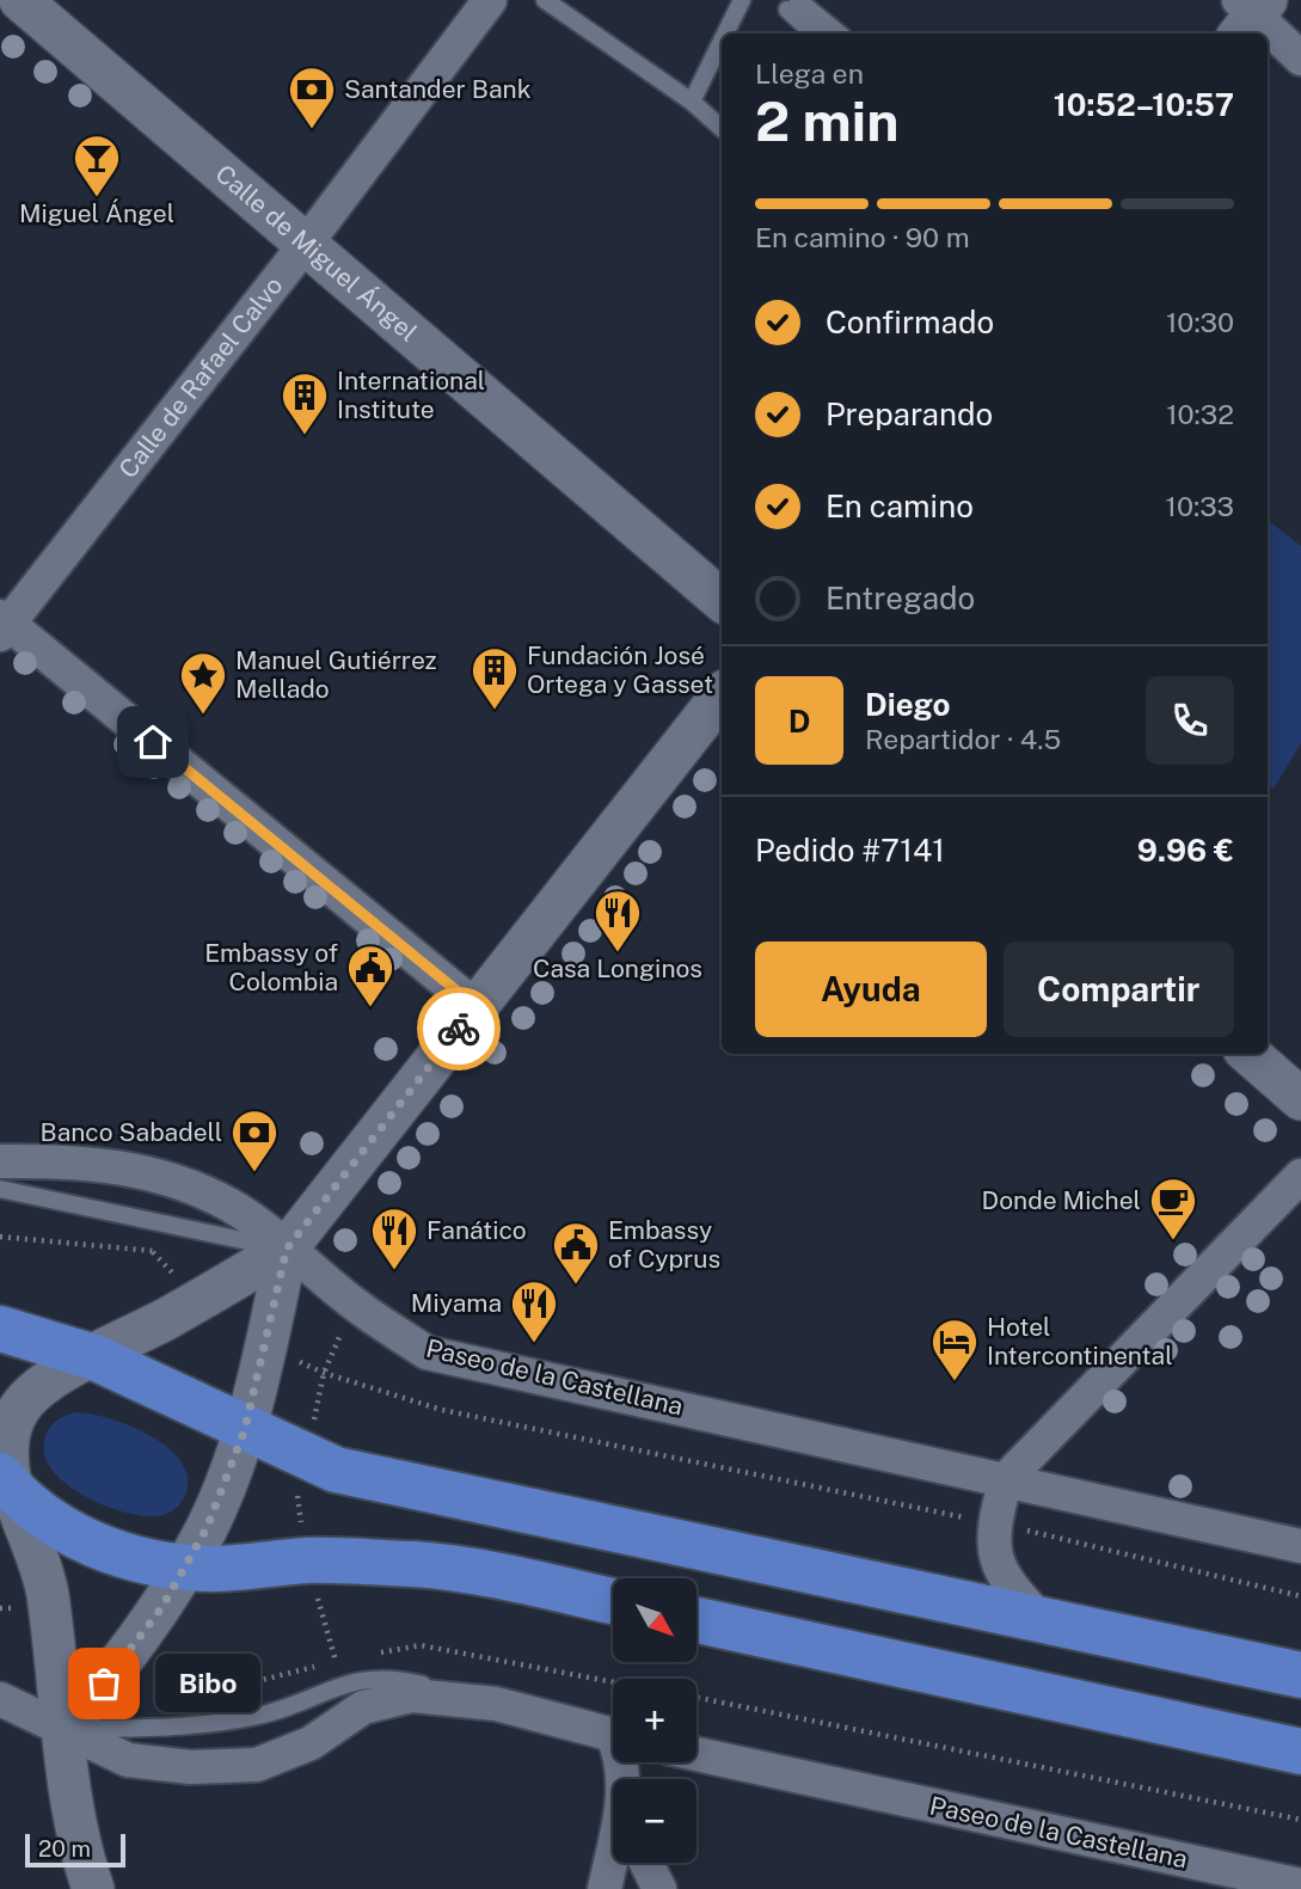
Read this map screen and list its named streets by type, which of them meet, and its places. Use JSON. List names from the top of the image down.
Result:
{
  "streets": {
    "street": ["Calle de Miguel Ángel", "Calle de Rafael Calvo", "Paseo de la Castellana"]
  },
  "crossings": [
    ["Calle de Miguel Ángel", "Calle de Rafael Calvo"]
  ],
  "places": {
    "bank": ["Santander Bank", "Banco Sabadell"],
    "bar": ["Miguel Ángel"],
    "building": ["International Institute", "Fundación José Ortega y Gasset"],
    "place": ["Manuel Gutiérrez Mellado"],
    "restaurant": ["Casa Longinos", "Fanático", "Miyama"],
    "public building": ["Embassy of Colombia", "Embassy of Cyprus"],
    "cafe": ["Donde Michel"],
    "hotel": ["Hotel Intercontinental"],
    "other": ["Bibo"]
  },
  "scale_bar": "20 m",
  "north": "bottom right",
  "page": {
    "heading": ["2 min", "Llega en", "10:52–10:57"],
    "panel": [
      "Diego",
      "Repartidor · 4.5",
      "Pedido #7141",
      "9.96 €"
    ],
    "bar": "En camino · 90 m",
    "list": [
      ["Confirmado", "10:30"],
      ["Preparando", "10:32"],
      ["En camino", "10:33"],
      "Entregado"
    ],
    "round": "D",
    "buttons": ["Ayuda", "Compartir"],
    "map_buttons": ["+", "−"],
    "bubble": "Bibo",
    "scale": "20 m"
  }
}
